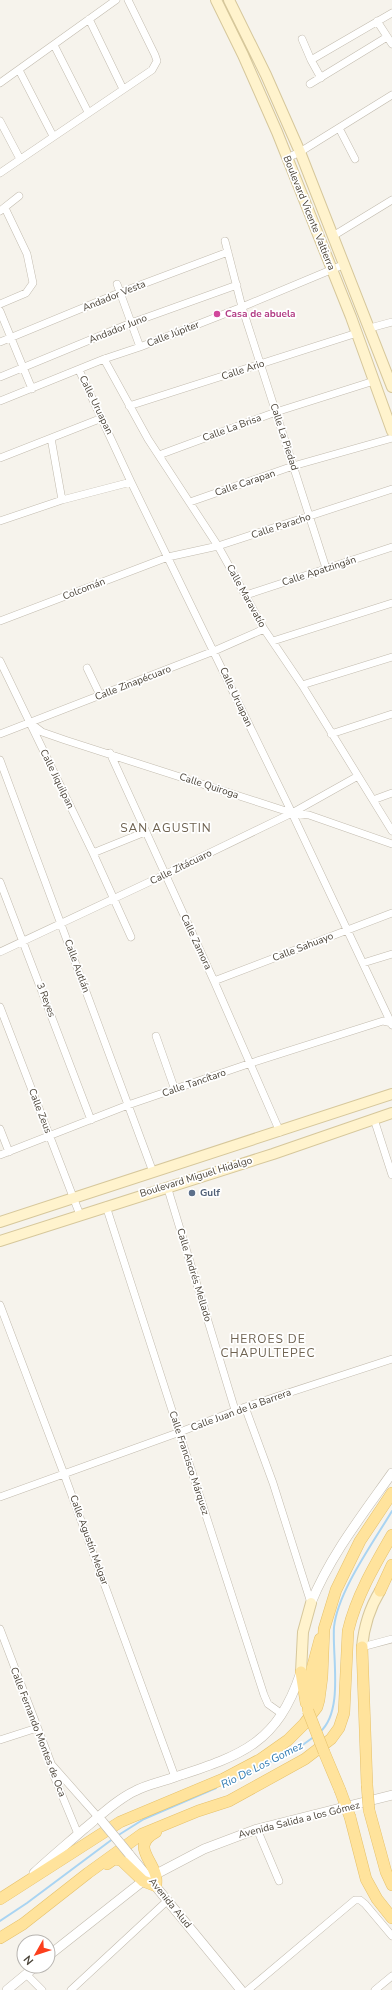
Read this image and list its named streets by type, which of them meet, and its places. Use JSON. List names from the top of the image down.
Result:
{
  "streets": {
    "main road": ["Boulevard Vicente Valtierra", "Boulevard Miguel Hidalgo"],
    "street": [
      "Andador Vesta",
      "Andador Juno",
      "Calle Júpiter",
      "Calle Ario",
      "Calle Uruapan",
      "Calle La Brisa",
      "Calle La Piedad",
      "Calle Carapan",
      "Calle Paracho",
      "Calle Apatzingán",
      "Colcomán",
      "Calle Maravatío",
      "Calle Zinapécuaro",
      "Calle Jiquilpan",
      "Calle Quiroga",
      "Calle Zitácuaro",
      "Calle Zamora",
      "Calle Sahuayo",
      "Calle Autlán",
      "3 Reyes",
      "Calle Tancítaro",
      "Calle Zeus",
      "Calle Andrés Mellado",
      "Calle Juan de la Barrera",
      "Calle Francisco Márquez",
      "Calle Agustín Melgar",
      "Calle Fernando Montes de Oca",
      "Avenida Salida a los Gómez",
      "Avenida Alud"
    ]
  },
  "crossings": [
    ["Boulevard Vicente Valtierra", "Calle Júpiter"],
    ["Boulevard Vicente Valtierra", "Calle Ario"],
    ["Boulevard Vicente Valtierra", "Calle La Brisa"],
    ["Andador Vesta", "Calle La Piedad"],
    ["Andador Juno", "Calle La Piedad"],
    ["Calle Júpiter", "Calle Uruapan"],
    ["Calle Júpiter", "Calle La Piedad"],
    ["Calle Júpiter", "Calle Maravatío"],
    ["Calle Ario", "Calle La Piedad"],
    ["Calle Ario", "Calle Maravatío"],
    ["Calle Uruapan", "Calle Paracho"],
    ["Calle Uruapan", "Colcomán"],
    ["Calle Uruapan", "Calle Zinapécuaro"],
    ["Calle Uruapan", "Calle Quiroga"],
    ["Calle Uruapan", "Calle Zitácuaro"],
    ["Calle Uruapan", "Calle Sahuayo"],
    ["Calle Uruapan", "Calle Tancítaro"],
    ["Calle La Brisa", "Calle La Piedad"],
    ["Calle La Brisa", "Calle Maravatío"],
    ["Calle La Piedad", "Calle Carapan"],
    ["Calle La Piedad", "Calle Paracho"],
    ["Calle La Piedad", "Calle Apatzingán"],
    ["Calle Carapan", "Calle Maravatío"],
    ["Calle Paracho", "Colcomán"],
    ["Calle Paracho", "Calle Maravatío"],
    ["Calle Apatzingán", "Calle Maravatío"],
    ["Calle Maravatío", "Calle Zinapécuaro"],
    ["Calle Maravatío", "Calle Zitácuaro"],
    ["Calle Zinapécuaro", "Calle Jiquilpan"],
    ["Calle Zinapécuaro", "Calle Quiroga"],
    ["Calle Jiquilpan", "Calle Quiroga"],
    ["Calle Jiquilpan", "Calle Zitácuaro"],
    ["Calle Quiroga", "Calle Zitácuaro"],
    ["Calle Quiroga", "Calle Zamora"],
    ["Calle Zitácuaro", "Calle Zamora"],
    ["Calle Zitácuaro", "Calle Autlán"],
    ["Calle Zitácuaro", "3 Reyes"],
    ["Calle Zamora", "Calle Sahuayo"],
    ["Calle Zamora", "Calle Tancítaro"],
    ["Calle Zamora", "Boulevard Miguel Hidalgo"],
    ["Calle Autlán", "Calle Tancítaro"],
    ["Calle Autlán", "Boulevard Miguel Hidalgo"],
    ["3 Reyes", "Calle Tancítaro"],
    ["Calle Tancítaro", "Calle Zeus"],
    ["Calle Zeus", "Boulevard Miguel Hidalgo"],
    ["Boulevard Miguel Hidalgo", "Calle Andrés Mellado"],
    ["Boulevard Miguel Hidalgo", "Calle Francisco Márquez"],
    ["Calle Andrés Mellado", "Calle Juan de la Barrera"],
    ["Calle Juan de la Barrera", "Calle Francisco Márquez"],
    ["Calle Juan de la Barrera", "Calle Agustín Melgar"],
    ["Avenida Salida a los Gómez", "Avenida Alud"]
  ],
  "districts": ["SAN AGUSTIN", "HEROES DE CHAPULTEPEC"],
  "water": ["Rio De Los Gomez"],
  "places": ["Casa de abuela", "Gulf"],
  "north": "bottom left"
}
